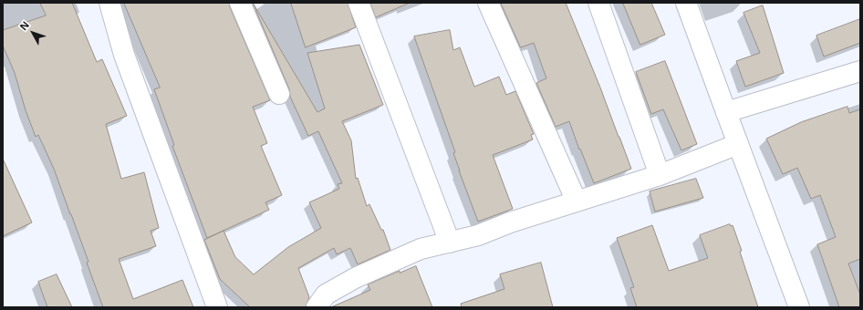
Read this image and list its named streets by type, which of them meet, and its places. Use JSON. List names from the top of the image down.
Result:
{
  "north": "top left"
}
